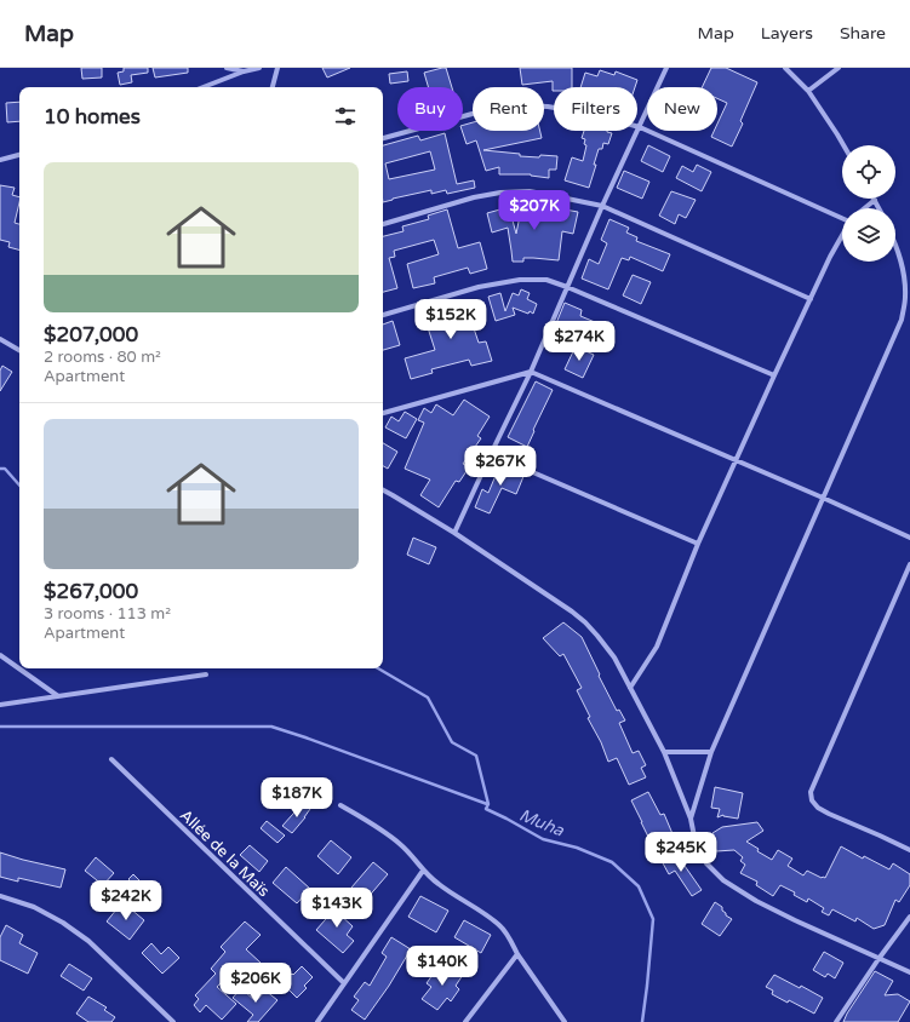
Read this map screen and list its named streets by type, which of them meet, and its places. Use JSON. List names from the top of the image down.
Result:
{
  "streets": {
    "street": ["Allée de la Maïs"]
  },
  "water": ["Muha"],
  "page": {
    "header": "Map",
    "nav": ["Map", "Layers", "Share"],
    "chip": [
      "Buy",
      "Rent",
      "Filters",
      "New"
    ],
    "heading": "10 homes",
    "list": [
      {
        "name": "$207,000",
        "note": "2 rooms · 80 m² · Apartment"
      },
      {
        "name": "$267,000",
        "note": "3 rooms · 113 m² · Apartment"
      }
    ],
    "price": [
      "$207K",
      "$152K",
      "$274K",
      "$267K",
      "$187K",
      "$245K",
      "$242K",
      "$143K",
      "$140K",
      "$206K"
    ]
  }
}
